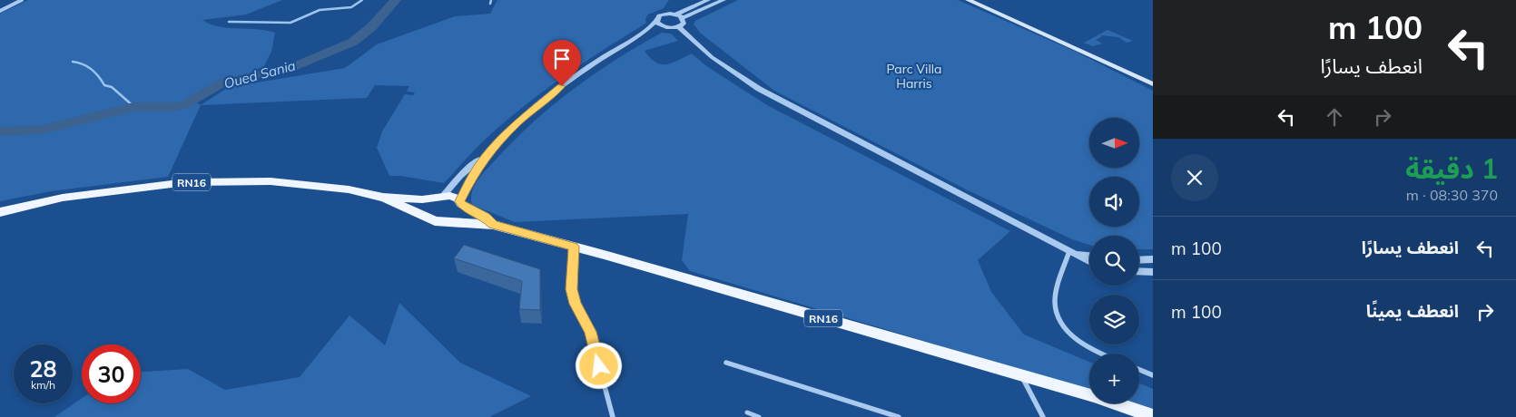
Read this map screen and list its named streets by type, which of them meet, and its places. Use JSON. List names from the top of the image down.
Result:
{
  "streets": {
    "main road": ["RN16"]
  },
  "water": ["Oued Sania"],
  "parks": ["Parc Villa Harris"],
  "north": "right",
  "page": {
    "turn": ["100 m", "انعطف يسارًا"],
    "map_buttons": "+",
    "heading": ["1 دقيقة", "370 m · 08:30"],
    "list": [
      {
        "name": "انعطف يسارًا",
        "value": "100 m"
      },
      {
        "name": "انعطف يمينًا",
        "value": "100 m"
      }
    ],
    "speed": "28 km/h",
    "limit": "30"
  }
}
